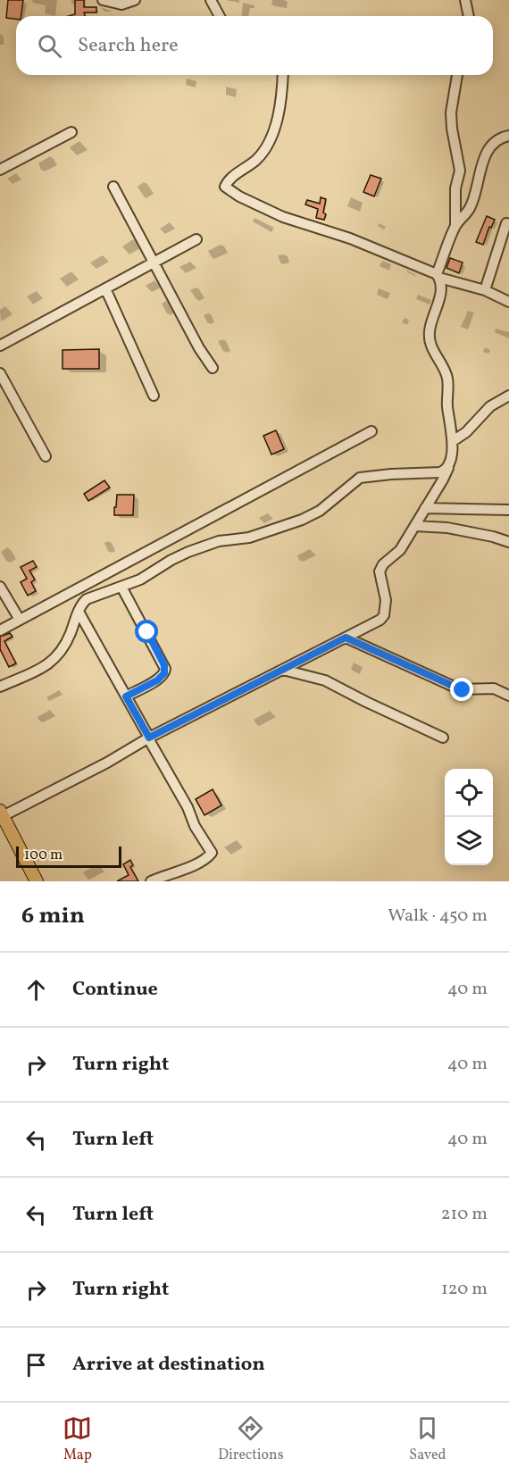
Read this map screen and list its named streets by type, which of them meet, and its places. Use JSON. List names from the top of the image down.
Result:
{
  "scale_bar": "100 m",
  "page": {
    "search": "Search here",
    "scale": "100 m",
    "heading": ["6 min", "Walk · 450 m"],
    "list": [
      ["Continue", "40 m"],
      ["Turn right", "40 m"],
      ["Turn left", "40 m"],
      ["Turn left", "210 m"],
      ["Turn right", "120 m"],
      "Arrive at destination"
    ],
    "nav": ["Map", "Directions", "Saved"]
  }
}
